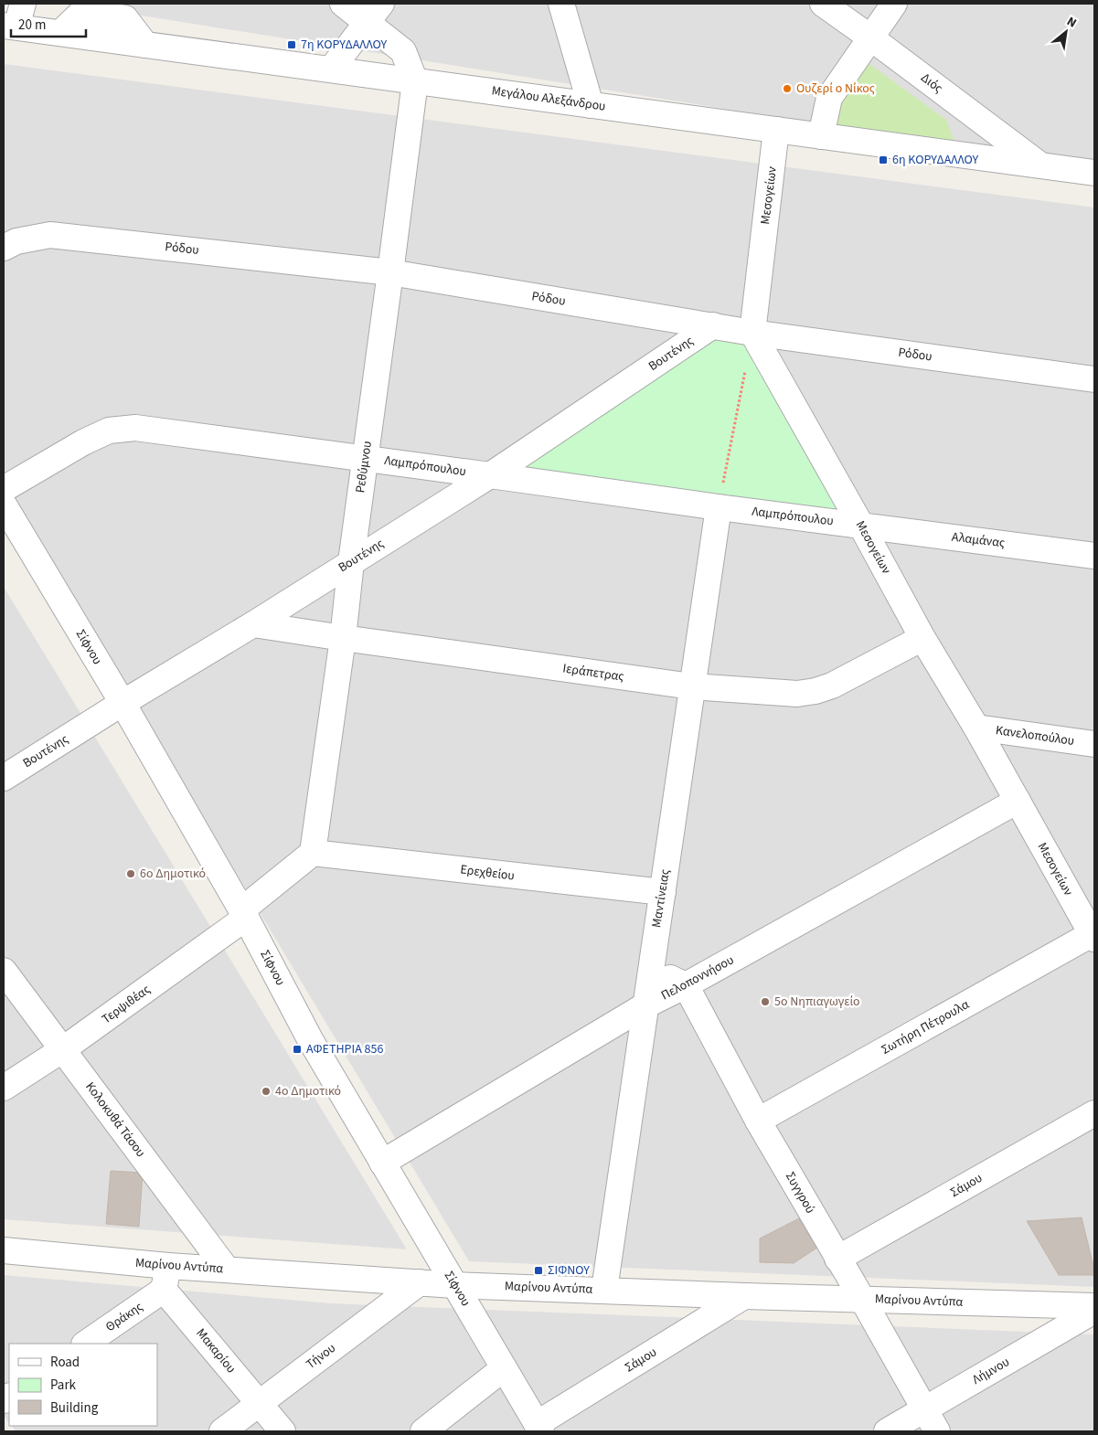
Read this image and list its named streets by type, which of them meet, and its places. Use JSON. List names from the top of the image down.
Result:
{
  "streets": {
    "street": [
      "Διός",
      "Μεγάλου Αλεξάνδρου",
      "Μεσογείων",
      "Ρόδου",
      "Βουτένης",
      "Λαμπρόπουλου",
      "Ρεθύμνου",
      "Αλαμάνας",
      "Σίφνου",
      "Ιεράπετρας",
      "Κανελοπούλου",
      "Ερεχθείου",
      "Μαντίνειας",
      "Πελοποννήσου",
      "Τερψιθέας",
      "Σωτήρη Πέτρουλα",
      "Κολοκυθά Τάσου",
      "Σάμου",
      "Συγγρού",
      "Μαρίνου Αντύπα",
      "Θράκης",
      "Μακαρίου",
      "Τήνου",
      "Λήμνου"
    ]
  },
  "crossings": [
    ["Διός", "Μεγάλου Αλεξάνδρου"],
    ["Μεγάλου Αλεξάνδρου", "Μεσογείων"],
    ["Μεγάλου Αλεξάνδρου", "Ρεθύμνου"],
    ["Μεσογείων", "Ρόδου"],
    ["Μεσογείων", "Λαμπρόπουλου"],
    ["Μεσογείων", "Αλαμάνας"],
    ["Μεσογείων", "Ιεράπετρας"],
    ["Μεσογείων", "Κανελοπούλου"],
    ["Μεσογείων", "Πελοποννήσου"],
    ["Μεσογείων", "Σωτήρη Πέτρουλα"],
    ["Ρόδου", "Βουτένης"],
    ["Ρόδου", "Ρεθύμνου"],
    ["Βουτένης", "Λαμπρόπουλου"],
    ["Βουτένης", "Ρεθύμνου"],
    ["Βουτένης", "Σίφνου"],
    ["Βουτένης", "Ιεράπετρας"],
    ["Λαμπρόπουλου", "Ρεθύμνου"],
    ["Λαμπρόπουλου", "Αλαμάνας"],
    ["Λαμπρόπουλου", "Μαντίνειας"],
    ["Ρεθύμνου", "Ιεράπετρας"],
    ["Ρεθύμνου", "Ερεχθείου"],
    ["Ρεθύμνου", "Τερψιθέας"],
    ["Σίφνου", "Πελοποννήσου"],
    ["Σίφνου", "Τερψιθέας"],
    ["Σίφνου", "Σάμου"],
    ["Σίφνου", "Μαρίνου Αντύπα"],
    ["Ιεράπετρας", "Μαντίνειας"],
    ["Ερεχθείου", "Μαντίνειας"],
    ["Ερεχθείου", "Τερψιθέας"],
    ["Μαντίνειας", "Πελοποννήσου"],
    ["Μαντίνειας", "Μαρίνου Αντύπα"],
    ["Πελοποννήσου", "Συγγρού"],
    ["Τερψιθέας", "Κολοκυθά Τάσου"],
    ["Σωτήρη Πέτρουλα", "Συγγρού"],
    ["Κολοκυθά Τάσου", "Μαρίνου Αντύπα"],
    ["Σάμου", "Συγγρού"],
    ["Σάμου", "Μαρίνου Αντύπα"],
    ["Συγγρού", "Μαρίνου Αντύπα"],
    ["Συγγρού", "Λήμνου"],
    ["Μαρίνου Αντύπα", "Τήνου"],
    ["Θράκης", "Μακαρίου"],
    ["Μακαρίου", "Τήνου"]
  ],
  "places": {
    "transit": [
      "7η ΚΟΡΥΔΑΛΛΟΥ",
      "6η ΚΟΡΥΔΑΛΛΟΥ",
      "ΑΦΕΤΗΡΙΑ 856",
      "ΣΙΦΝΟΥ"
    ],
    "other": [
      "Ουζερί ο Νίκος",
      "6ο Δημοτικό",
      "5ο Νηπιαγωγείο",
      "4ο Δημοτικό"
    ]
  },
  "legend": ["Road", "Park", "Building"],
  "scale_bar": "20 m",
  "north": "top right"
}
